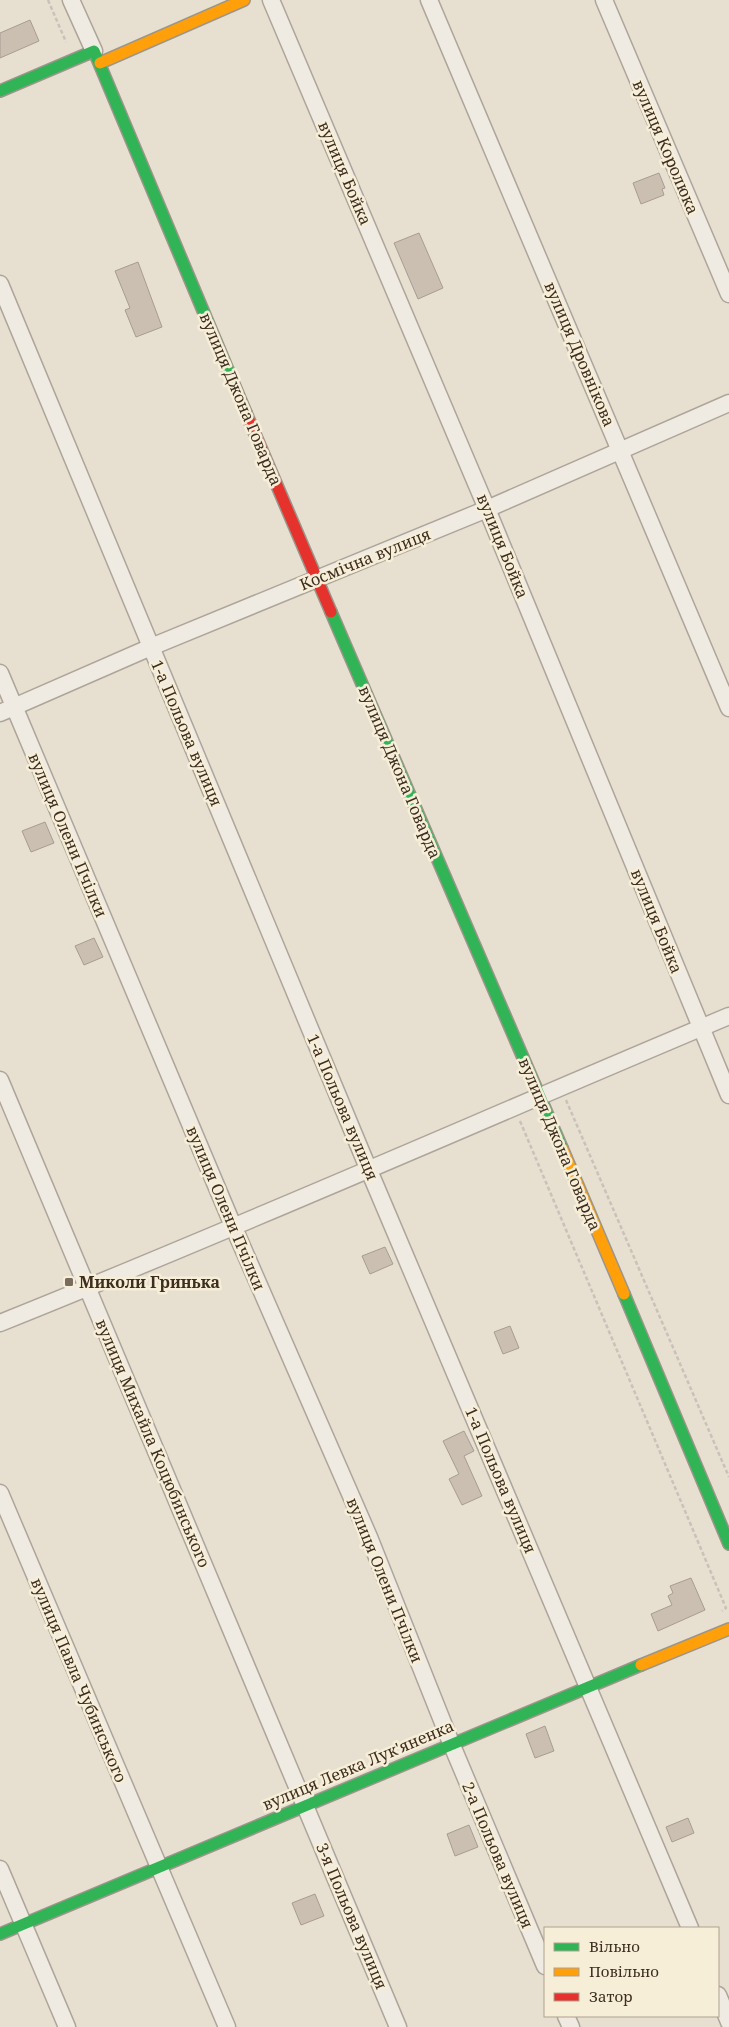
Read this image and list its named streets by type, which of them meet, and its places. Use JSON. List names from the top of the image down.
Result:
{
  "streets": {
    "street": [
      "вулиця Королюка",
      "вулиця Бойка",
      "вулиця Дровнікова",
      "вулиця Джона Говарда",
      "Космічна вулиця",
      "1-а Польова вулиця",
      "вулиця Олени Пчілки",
      "вулиця Михайла Коцюбинського",
      "вулиця Павла Чубинського",
      "вулиця Левка Лук'яненка",
      "2-а Польова вулиця",
      "3-я Польова вулиця"
    ]
  },
  "crossings": [
    ["вулиця Бойка", "Космічна вулиця"],
    ["вулиця Дровнікова", "Космічна вулиця"],
    ["вулиця Джона Говарда", "Космічна вулиця"],
    ["Космічна вулиця", "1-а Польова вулиця"],
    ["Космічна вулиця", "вулиця Олени Пчілки"],
    ["1-а Польова вулиця", "вулиця Левка Лук'яненка"],
    ["вулиця Олени Пчілки", "вулиця Левка Лук'яненка"],
    ["вулиця Олени Пчілки", "2-а Польова вулиця"],
    ["вулиця Михайла Коцюбинського", "вулиця Левка Лук'яненка"],
    ["вулиця Михайла Коцюбинського", "3-я Польова вулиця"],
    ["вулиця Павла Чубинського", "вулиця Левка Лук'яненка"],
    ["вулиця Левка Лук'яненка", "2-а Польова вулиця"],
    ["вулиця Левка Лук'яненка", "3-я Польова вулиця"]
  ],
  "places": {
    "transit": ["Миколи Гринька"]
  },
  "legend": ["Вільно", "Повільно", "Затор"]
}
